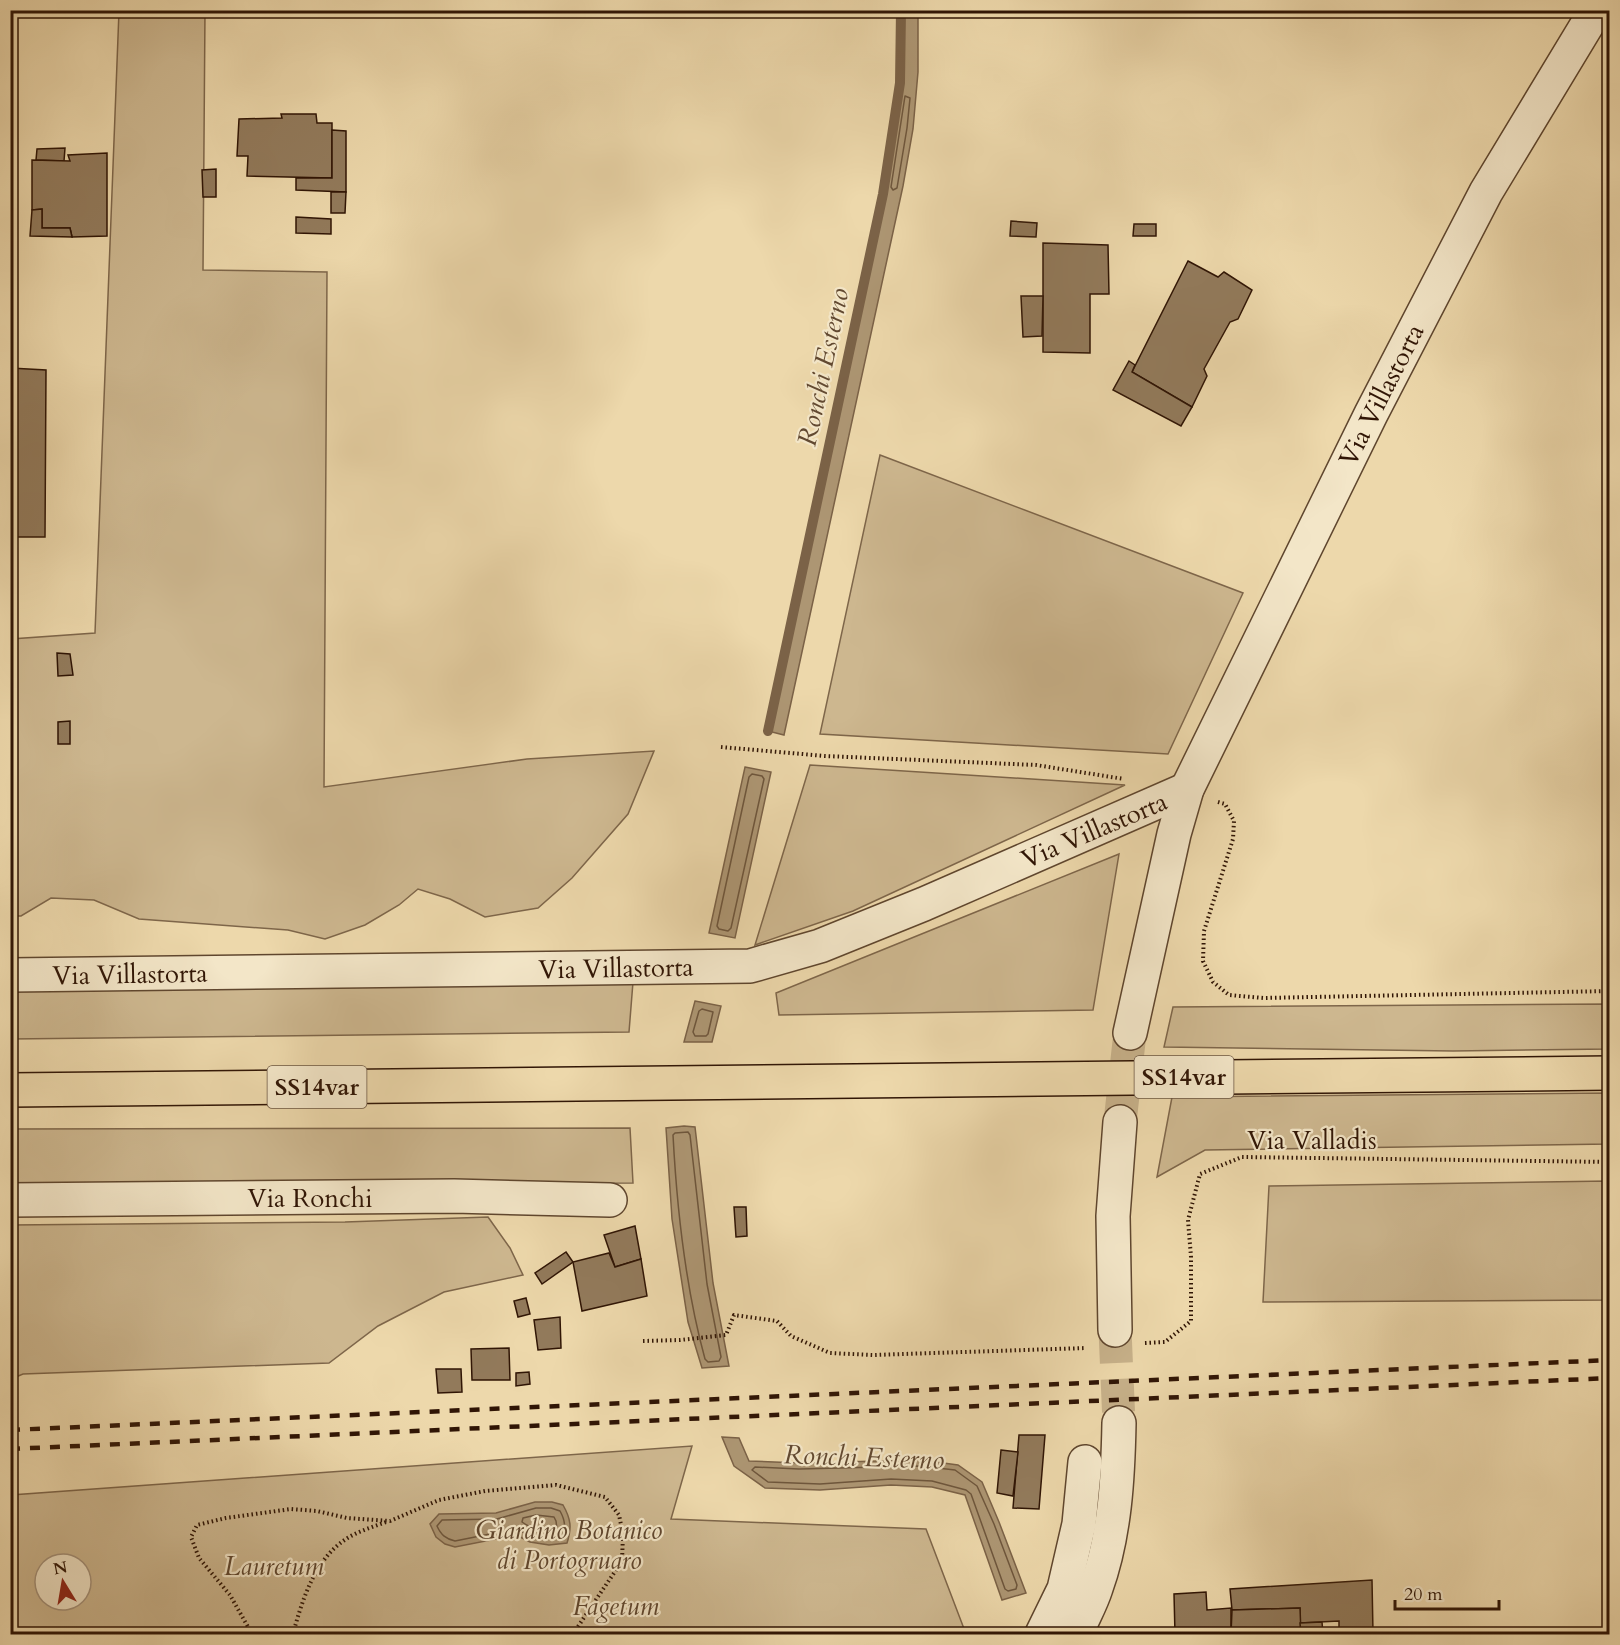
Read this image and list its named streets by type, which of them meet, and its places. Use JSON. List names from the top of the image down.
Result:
{
  "streets": {
    "highway": ["SS14var"],
    "street": ["Via Villastorta", "Via Ronchi"],
    "path": ["Via Valladis"]
  },
  "water": ["Ronchi Esterno"],
  "parks": ["Giardino Botanico di Portogruaro", "Lauretum", "Fagetum"],
  "scale_bar": "20 m",
  "north": "top"
}
